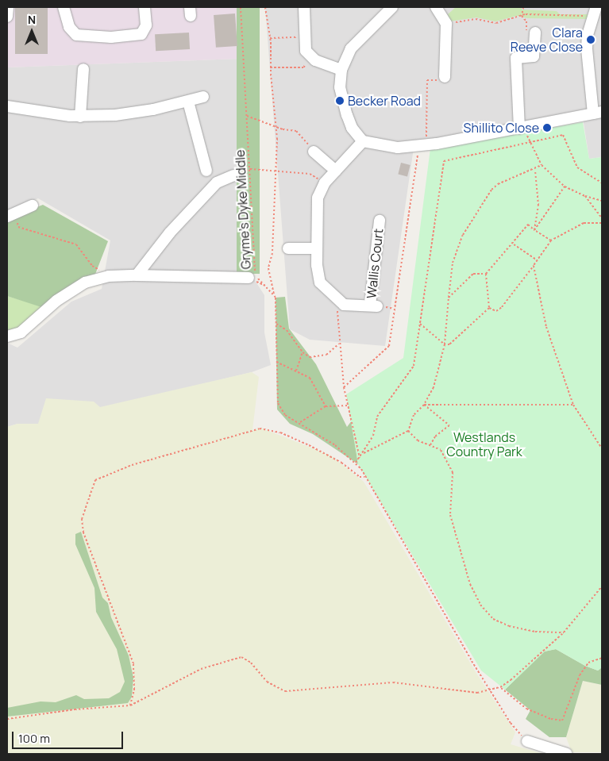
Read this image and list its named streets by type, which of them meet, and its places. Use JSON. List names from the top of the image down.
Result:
{
  "streets": {
    "street": ["Wallis Court"],
    "path": ["Gryme's Dyke Middle"]
  },
  "parks": ["Westlands Country Park"],
  "places": ["Clara Reeve Close", "Becker Road", "Shillito Close"],
  "scale_bar": "100 m",
  "north": "top"
}
